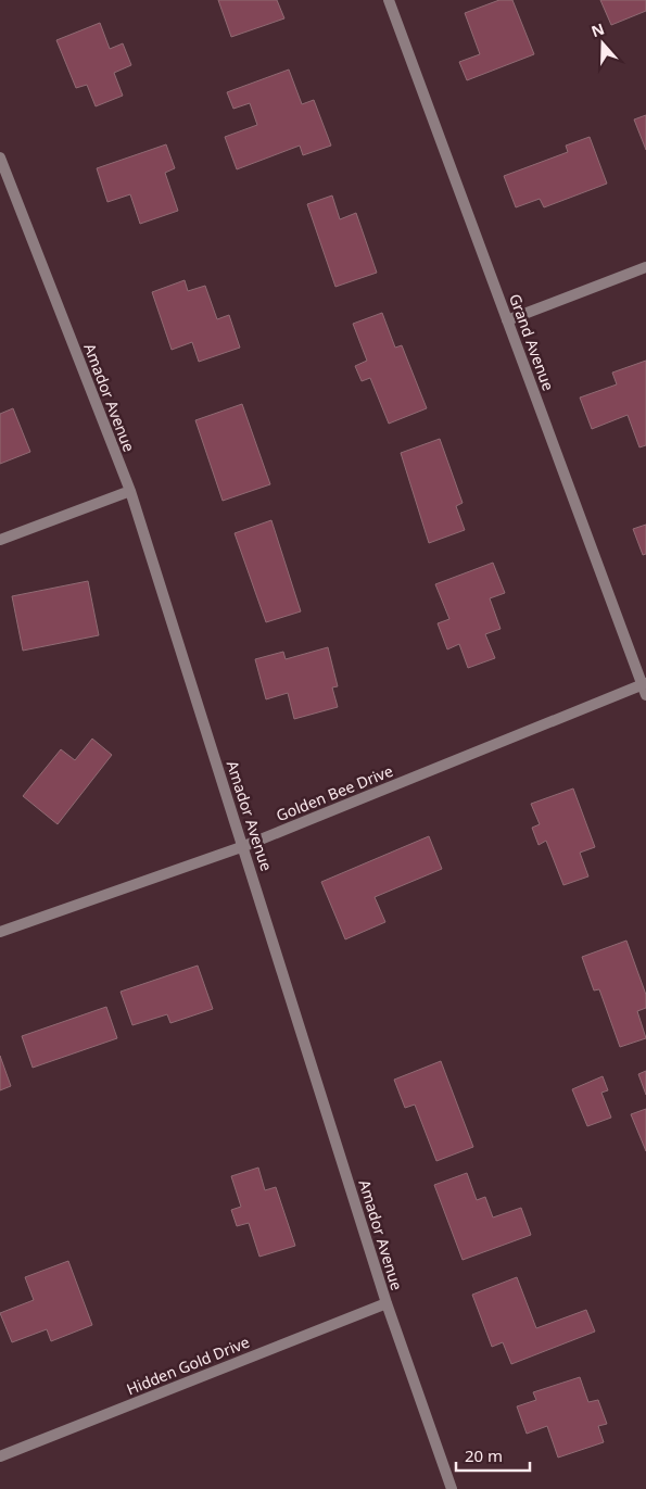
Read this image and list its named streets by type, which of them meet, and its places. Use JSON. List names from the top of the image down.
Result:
{
  "streets": {
    "street": [
      "Grand Avenue",
      "Amador Avenue",
      "Golden Bee Drive",
      "Hidden Gold Drive"
    ]
  },
  "crossings": [
    ["Grand Avenue", "Golden Bee Drive"],
    ["Amador Avenue", "Golden Bee Drive"],
    ["Amador Avenue", "Hidden Gold Drive"]
  ],
  "scale_bar": "20 m",
  "north": "top"
}
